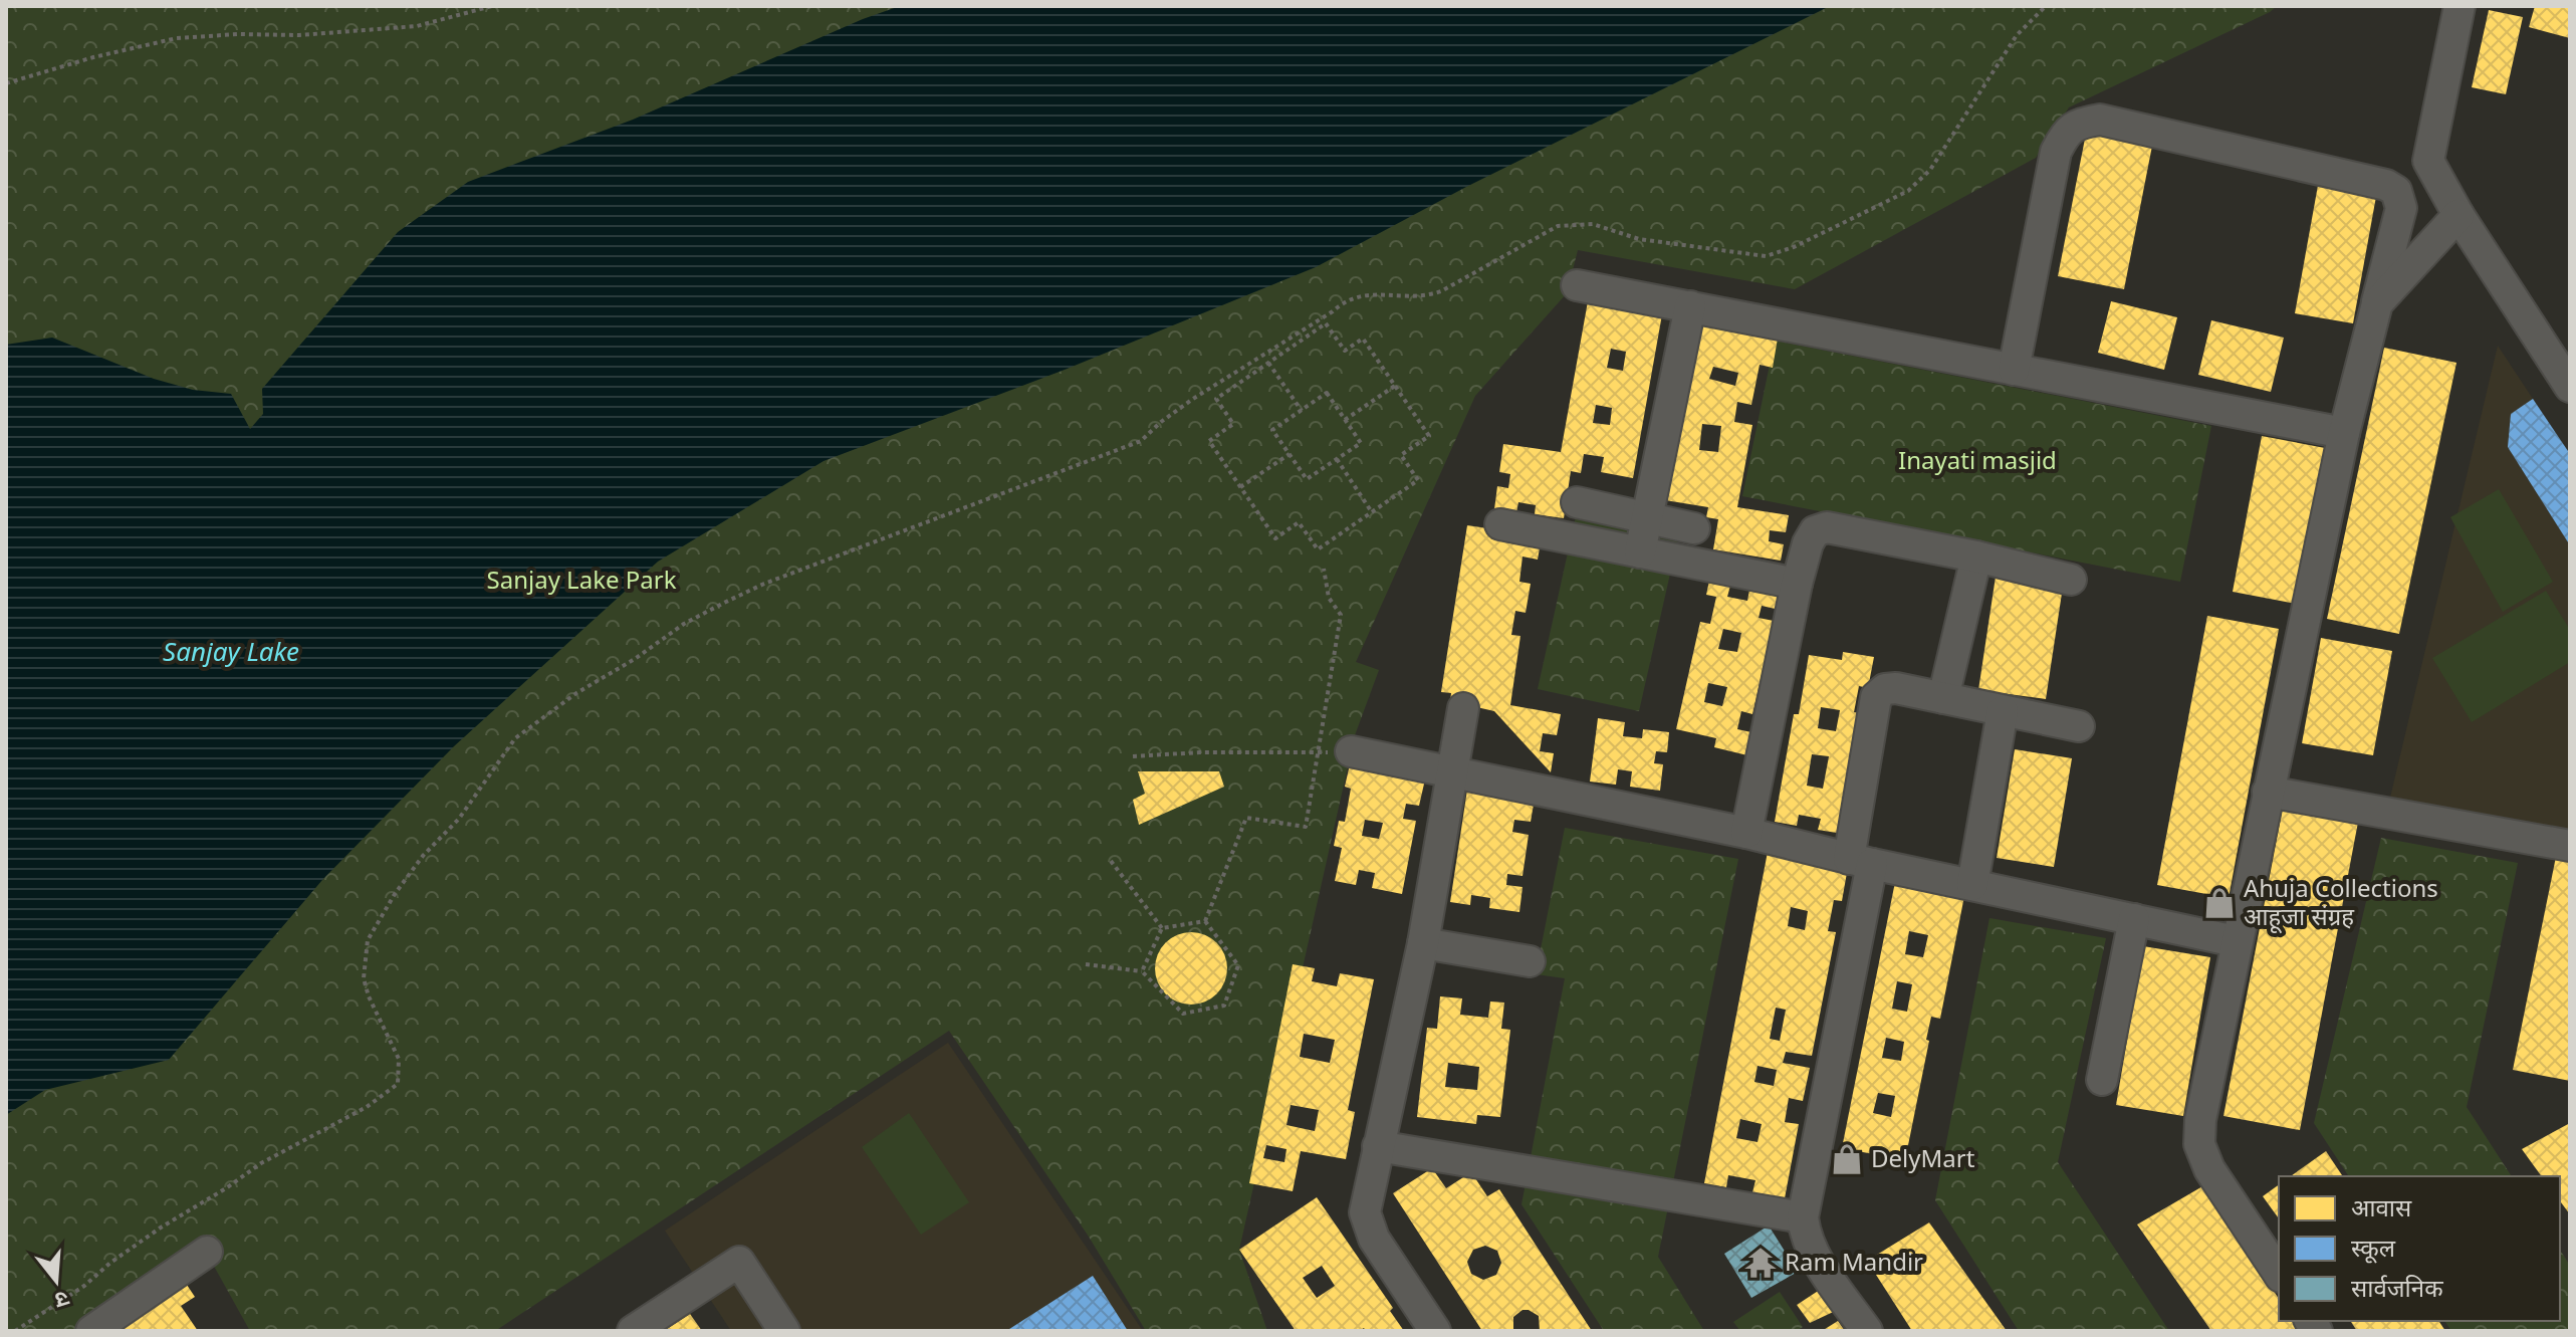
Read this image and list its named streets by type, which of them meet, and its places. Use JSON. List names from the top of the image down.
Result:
{
  "water": ["Sanjay Lake"],
  "parks": ["Inayati masjid", "Sanjay Lake Park"],
  "places": {
    "shop": ["Ahuja Collections आहूजा संग्रह", "DelyMart"],
    "temple": ["Ram Mandir"]
  },
  "legend": ["आवास", "स्कूल", "सार्वजनिक"],
  "north": "bottom"
}
